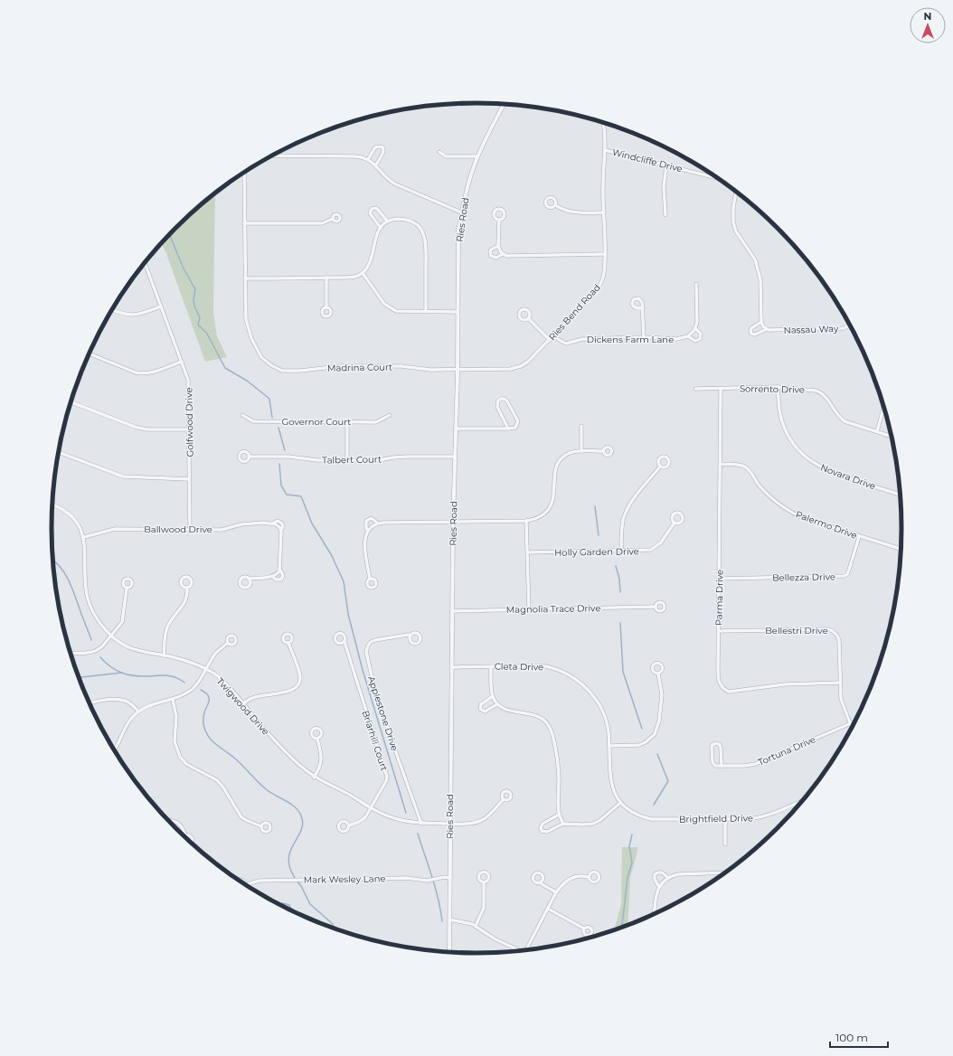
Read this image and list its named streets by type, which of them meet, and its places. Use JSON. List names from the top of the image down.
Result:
{
  "streets": {
    "street": [
      "Windcliffe Drive",
      "Ries Road",
      "Ries Bend Road",
      "Nassau Way",
      "Dickens Farm Lane",
      "Madrina Court",
      "Sorrento Drive",
      "Governor Court",
      "Golfwood Drive",
      "Talbert Court",
      "Novara Drive",
      "Palermo Drive",
      "Ballwood Drive",
      "Holly Garden Drive",
      "Bellezza Drive",
      "Parma Drive",
      "Magnolia Trace Drive",
      "Bellestri Drive",
      "Cleta Drive",
      "Twigwood Drive",
      "Applestone Drive",
      "Briarhill Court",
      "Tortuna Drive",
      "Brightfield Drive",
      "Mark Wesley Lane"
    ]
  },
  "crossings": [
    ["Windcliffe Drive", "Ries Bend Road"],
    ["Ries Road", "Ries Bend Road"],
    ["Ries Road", "Madrina Court"],
    ["Ries Road", "Talbert Court"],
    ["Ries Road", "Magnolia Trace Drive"],
    ["Ries Road", "Cleta Drive"],
    ["Ries Road", "Twigwood Drive"],
    ["Ries Road", "Mark Wesley Lane"],
    ["Ries Bend Road", "Dickens Farm Lane"],
    ["Ries Bend Road", "Madrina Court"],
    ["Sorrento Drive", "Novara Drive"],
    ["Sorrento Drive", "Parma Drive"],
    ["Golfwood Drive", "Ballwood Drive"],
    ["Palermo Drive", "Bellezza Drive"],
    ["Palermo Drive", "Parma Drive"],
    ["Ballwood Drive", "Twigwood Drive"],
    ["Bellezza Drive", "Parma Drive"],
    ["Parma Drive", "Bellestri Drive"],
    ["Bellestri Drive", "Tortuna Drive"],
    ["Cleta Drive", "Brightfield Drive"],
    ["Twigwood Drive", "Applestone Drive"],
    ["Twigwood Drive", "Briarhill Court"]
  ],
  "scale_bar": "100 m",
  "north": "top"
}
